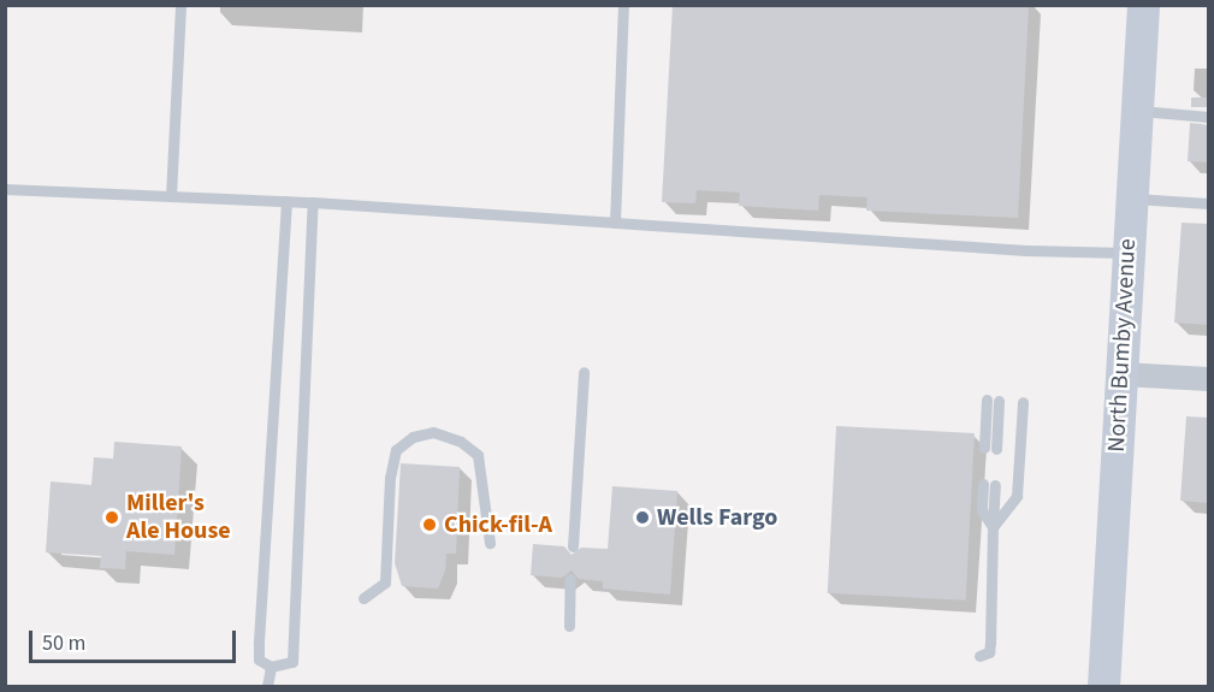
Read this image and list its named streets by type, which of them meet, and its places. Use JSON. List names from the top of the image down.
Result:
{
  "streets": {
    "street": ["North Bumby Avenue"]
  },
  "places": ["Miller's Ale House", "Wells Fargo", "Chick-fil-A"],
  "scale_bar": "50 m"
}
